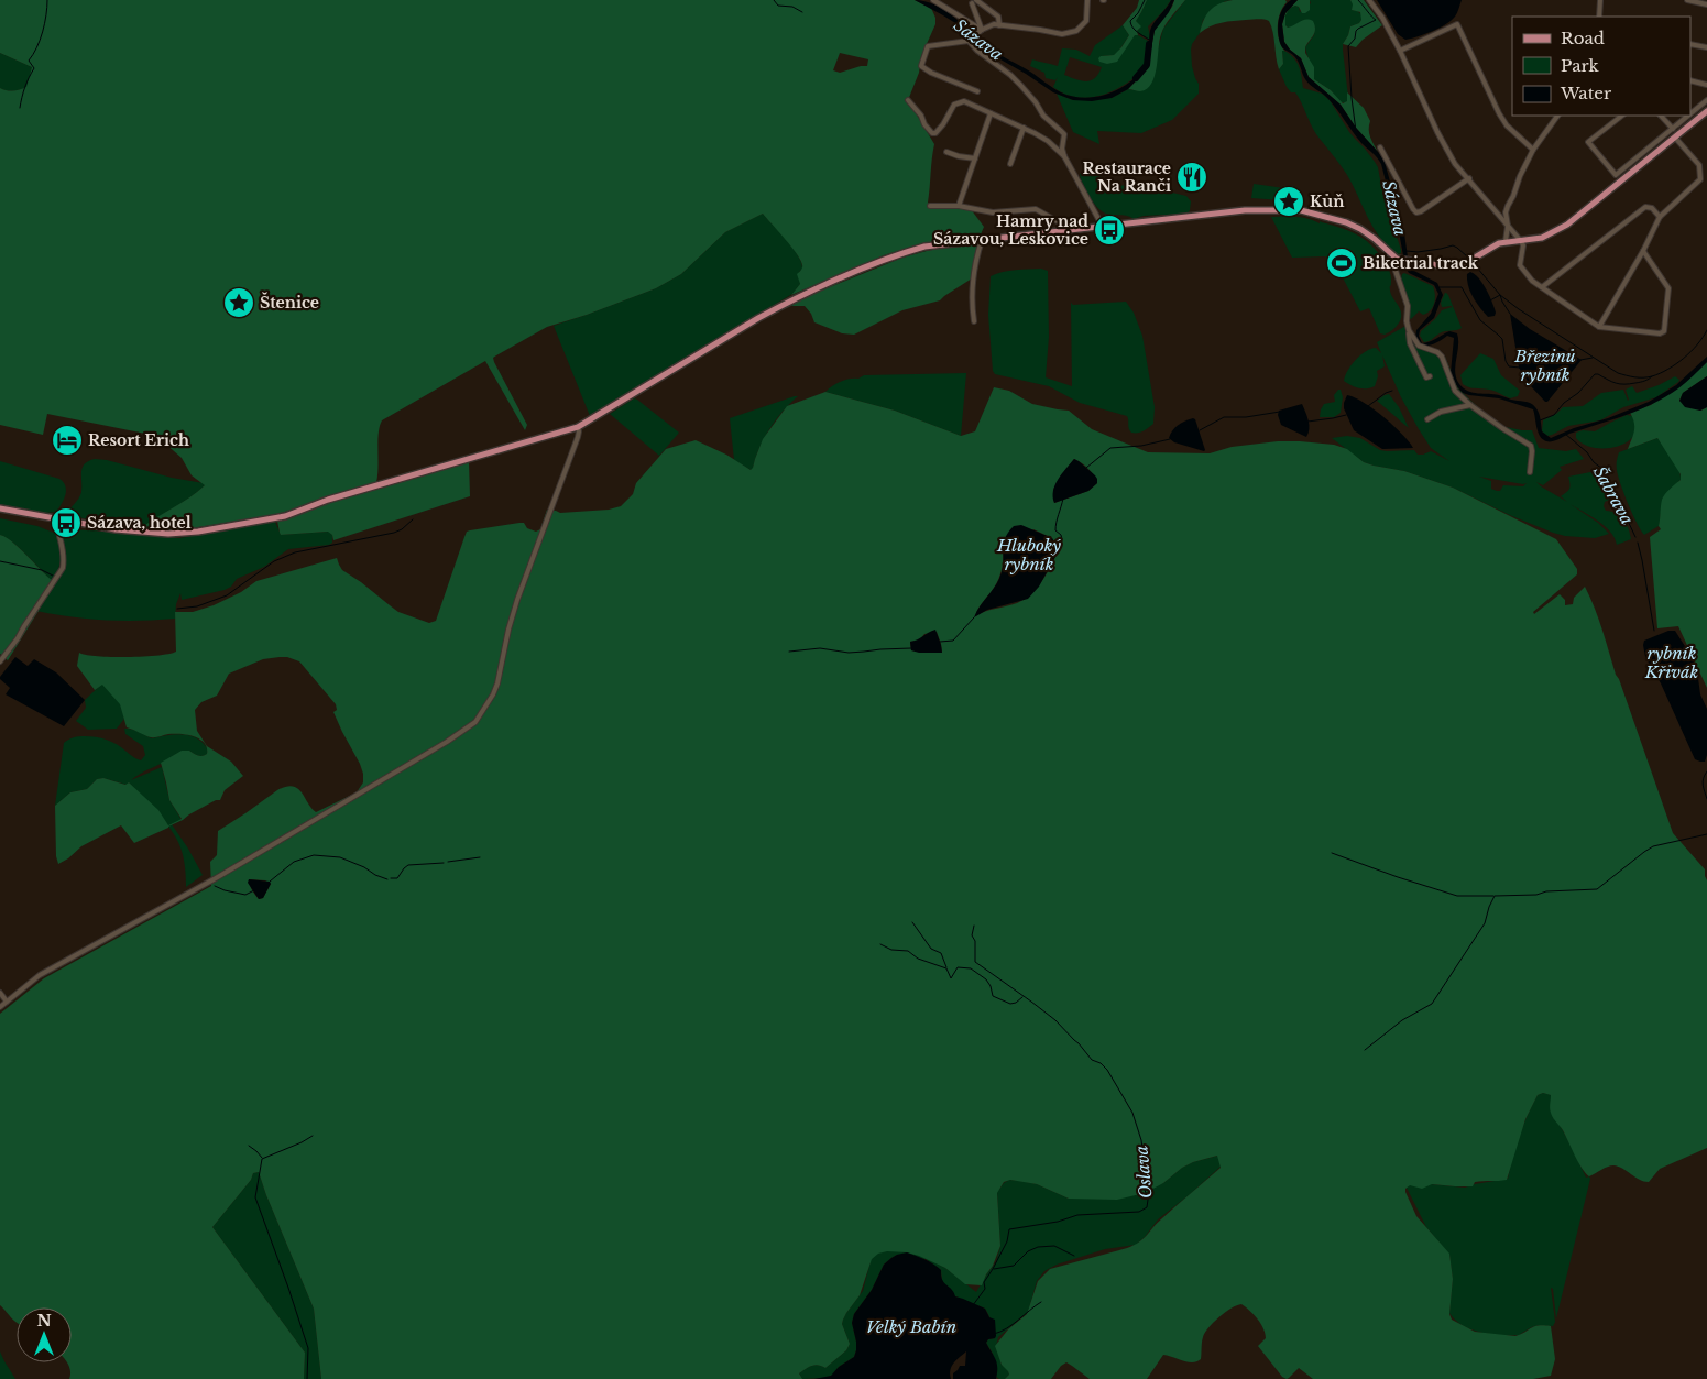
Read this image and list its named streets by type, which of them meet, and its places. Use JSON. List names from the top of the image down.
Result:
{
  "water": [
    "Sázava",
    "Březinů rybník",
    "Šabrava",
    "Hluboký rybník",
    "rybník Křivák",
    "Oslava",
    "Velký Babín"
  ],
  "places": {
    "restaurant": ["Restaurace Na Ranči"],
    "place": ["Kůň", "Štenice"],
    "bus stop": ["Hamry nad Sázavou, Leskovice", "Sázava, hotel"],
    "sports": ["Biketrial track"],
    "hotel": ["Resort Erich"]
  },
  "legend": ["Road", "Park", "Water"],
  "north": "top"
}
